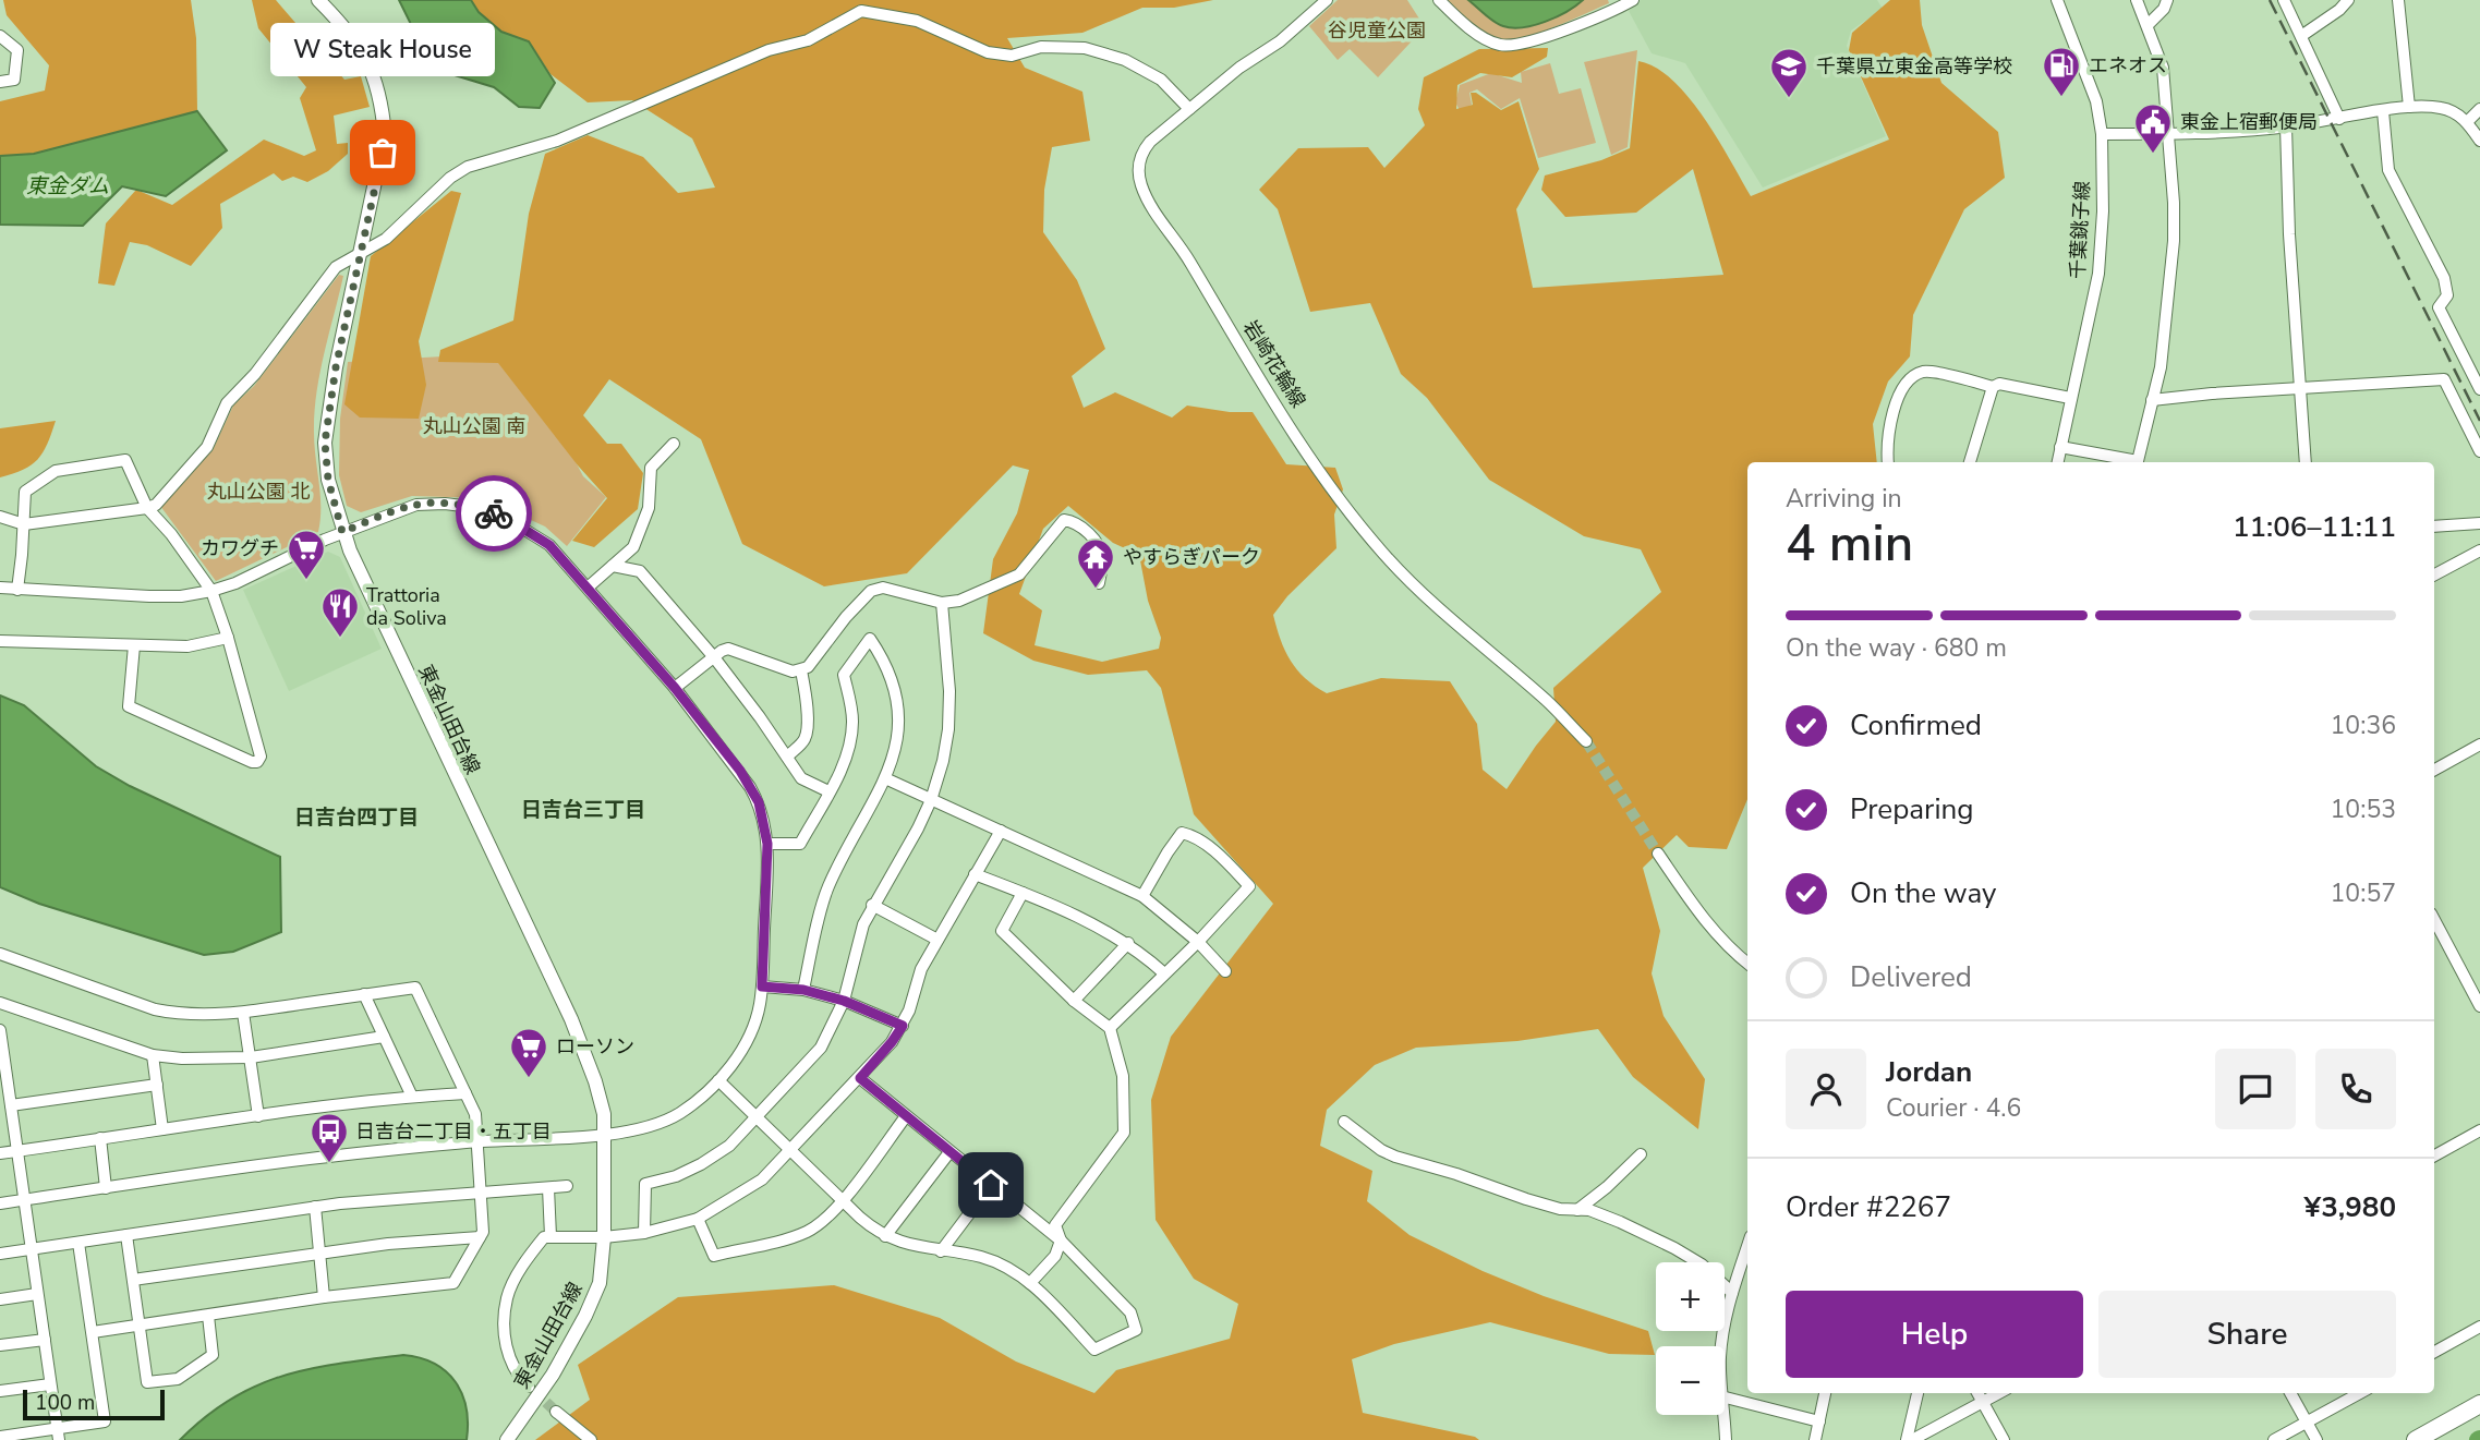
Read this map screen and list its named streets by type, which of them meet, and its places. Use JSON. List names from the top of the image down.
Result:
{
  "streets": {
    "main road": ["東金山田台線"],
    "street": ["千葉銚子線", "岩崎花輪線"]
  },
  "districts": ["日吉台三丁目", "日吉台四丁目"],
  "water": ["東金ダム"],
  "parks": ["谷児童公園", "丸山公園 南", "丸山公園 北"],
  "places": {
    "fuel station": ["エネオス"],
    "school or university": ["千葉県立東金高等学校"],
    "other": ["W Steak House"],
    "public building": ["東金上宿郵便局"],
    "supermarket": ["カワグチ", "ローソン"],
    "temple": ["やすらぎパーク"],
    "restaurant": ["Trattoria da Soliva"],
    "bus stop": ["日吉台二丁目・五丁目"]
  },
  "scale_bar": "100 m",
  "page": {
    "bubble": "W Steak House",
    "heading": ["4 min", "Arriving in", "11:06–11:11"],
    "panel": [
      "Jordan",
      "Courier · 4.6",
      "Order #2267",
      "¥3,980"
    ],
    "bar": "On the way · 680 m",
    "list": [
      ["Confirmed", "10:36"],
      ["Preparing", "10:53"],
      ["On the way", "10:57"],
      "Delivered"
    ],
    "map_buttons": ["+", "−"],
    "buttons": ["Help", "Share"],
    "scale": "100 m"
  }
}
